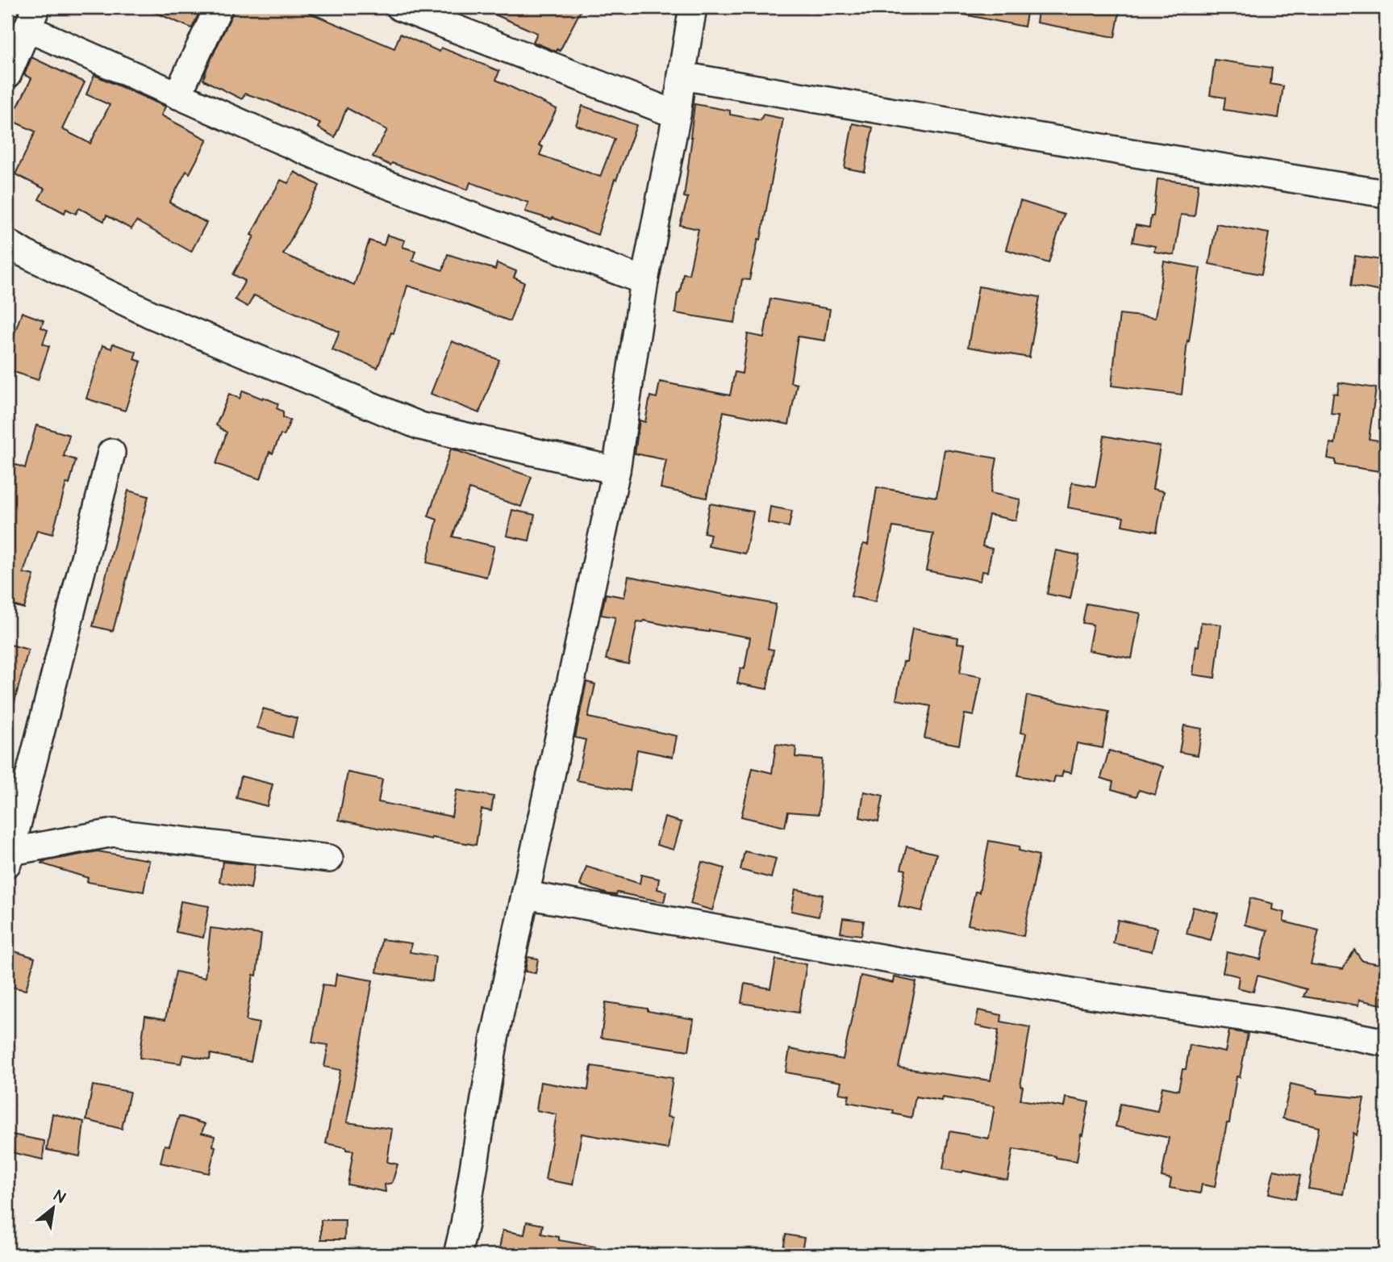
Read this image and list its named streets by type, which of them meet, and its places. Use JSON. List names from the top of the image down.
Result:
{
  "north": "top right"
}
